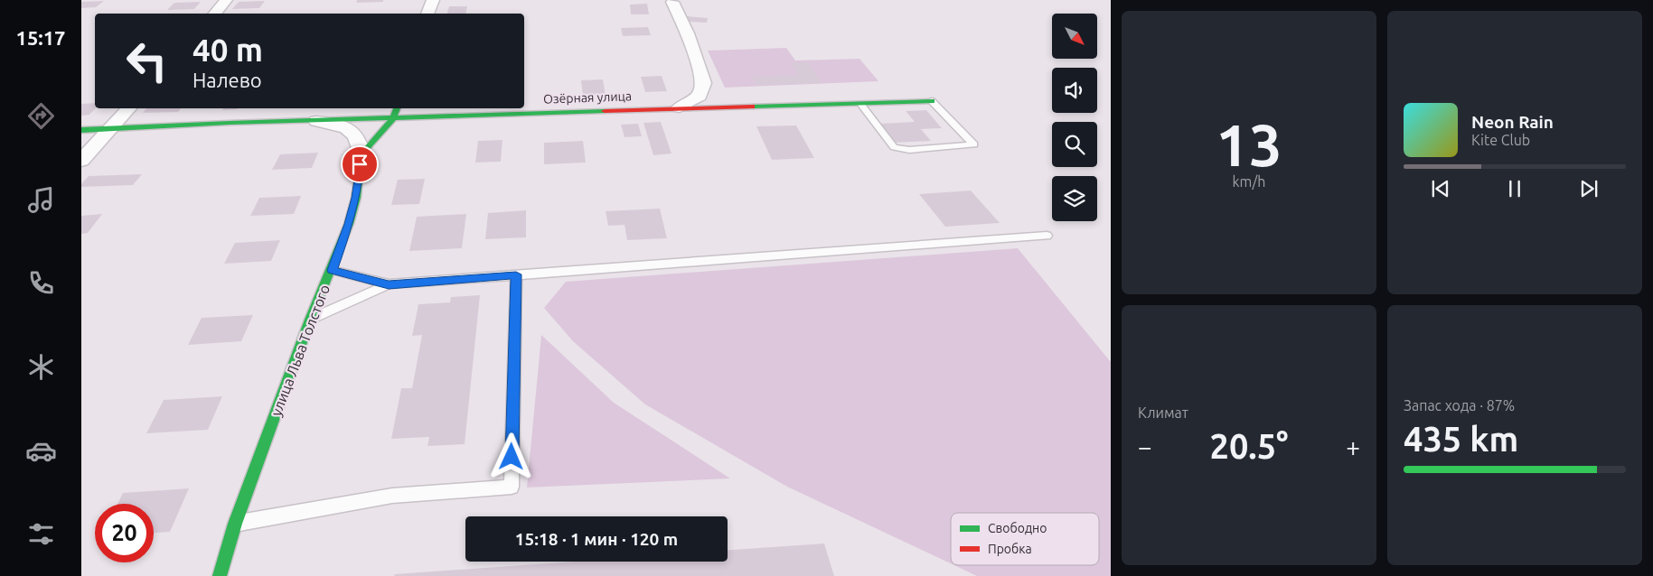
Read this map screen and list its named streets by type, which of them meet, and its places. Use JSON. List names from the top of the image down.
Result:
{
  "streets": {
    "street": ["Озёрная улица", "улица Льва Толстого"]
  },
  "legend": ["Свободно", "Пробка"],
  "north": "bottom right",
  "page": {
    "tabs": "15:17",
    "tile": [
      ["13", "km/h"],
      "Климат",
      ["Запас хода · 87%", "435 km"]
    ],
    "turn": ["40 m", "Налево"],
    "song": ["Neon Rain", "Kite Club"],
    "heat": ["−", "20.5°", "+"],
    "limit": "20",
    "trip": "15:18 · 1 мин · 120 m"
  }
}
